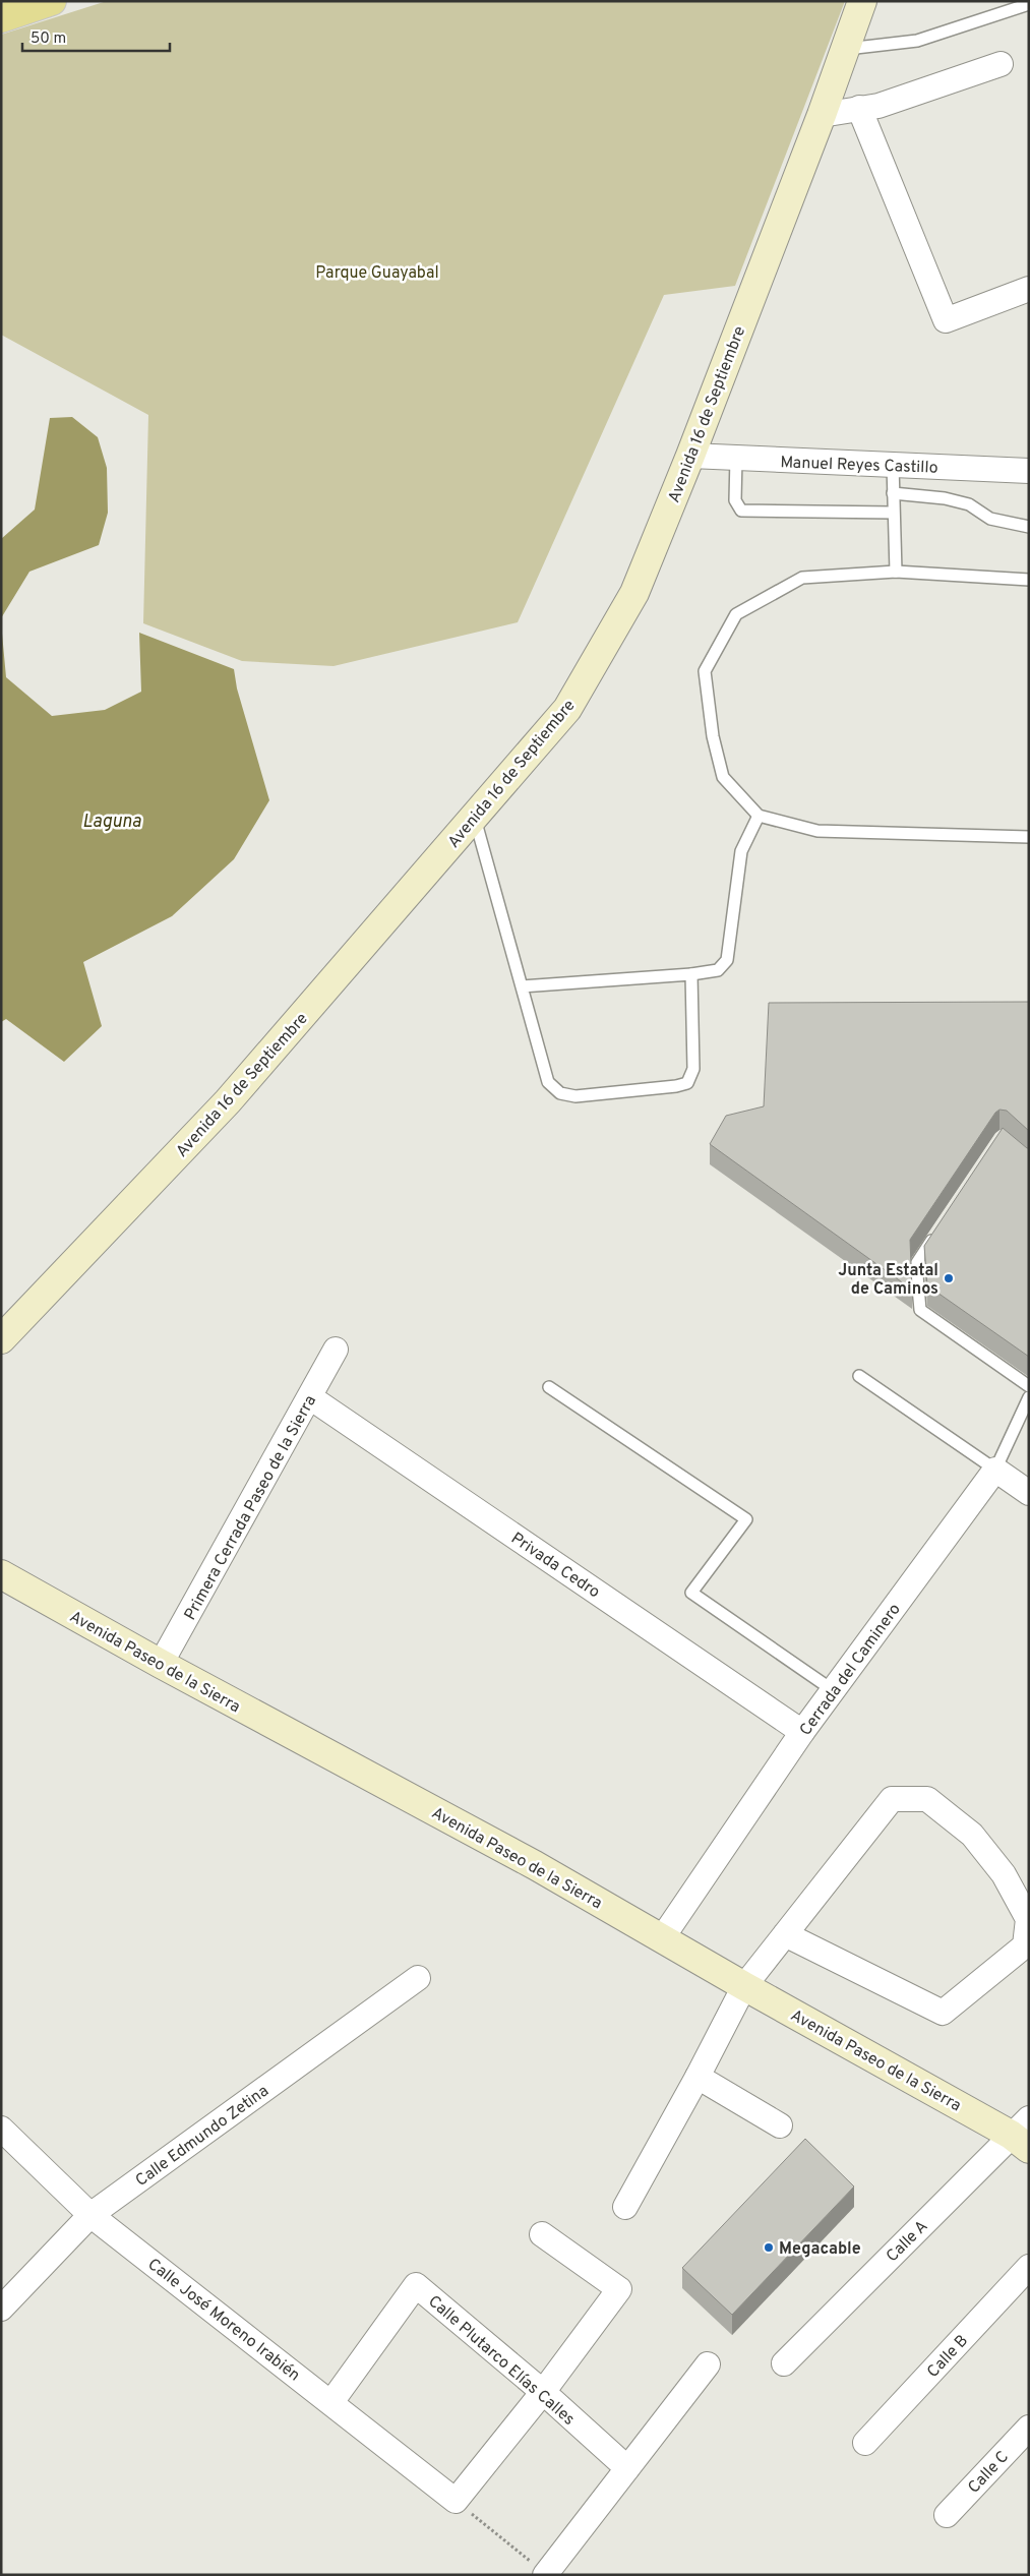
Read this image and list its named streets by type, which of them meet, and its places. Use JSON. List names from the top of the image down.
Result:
{
  "streets": {
    "main road": ["Avenida 16 de Septiembre", "Avenida Paseo de la Sierra"],
    "street": [
      "Manuel Reyes Castillo",
      "Primera Cerrada Paseo de la Sierra",
      "Privada Cedro",
      "Cerrada del Caminero",
      "Calle Edmundo Zetina",
      "Calle A",
      "Calle José Moreno Irabién",
      "Calle B",
      "Calle Plutarco Elías Calles",
      "Calle C"
    ]
  },
  "crossings": [
    ["Avenida 16 de Septiembre", "Manuel Reyes Castillo"],
    ["Primera Cerrada Paseo de la Sierra", "Privada Cedro"],
    ["Primera Cerrada Paseo de la Sierra", "Avenida Paseo de la Sierra"],
    ["Privada Cedro", "Cerrada del Caminero"],
    ["Avenida Paseo de la Sierra", "Cerrada del Caminero"],
    ["Avenida Paseo de la Sierra", "Calle A"],
    ["Calle Edmundo Zetina", "Calle José Moreno Irabién"],
    ["Calle José Moreno Irabién", "Calle Plutarco Elías Calles"]
  ],
  "water": ["Laguna"],
  "parks": ["Parque Guayabal"],
  "places": ["Junta Estatal de Caminos", "Megacable"],
  "scale_bar": "50 m"
}
